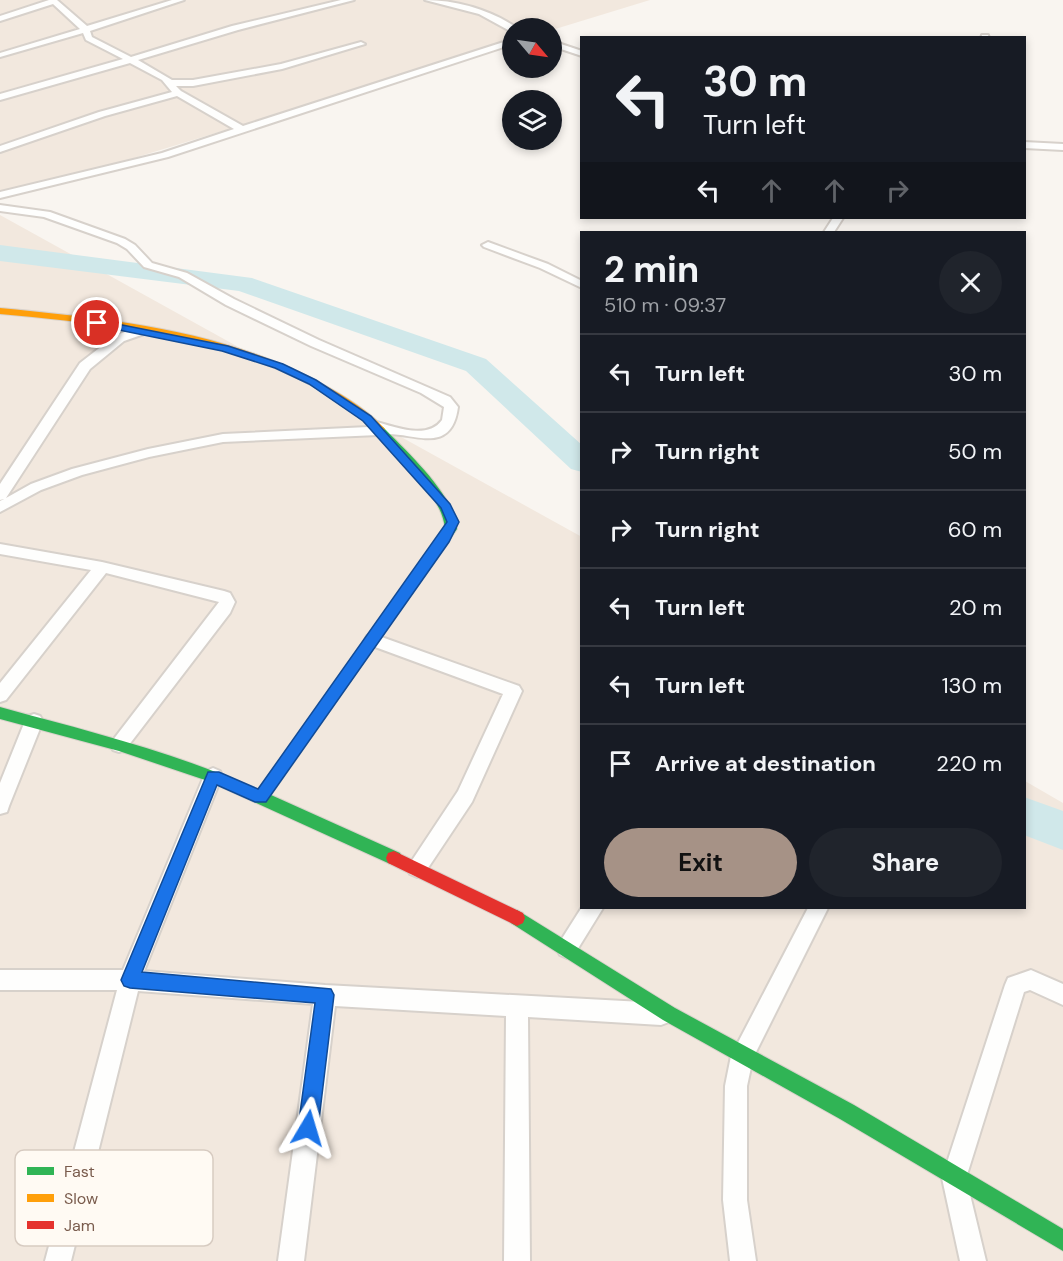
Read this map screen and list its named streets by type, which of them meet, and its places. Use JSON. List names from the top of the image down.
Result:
{
  "legend": ["Fast", "Slow", "Jam"],
  "north": "bottom right",
  "page": {
    "turn": ["30 m", "Turn left"],
    "heading": ["2 min", "510 m · 09:37"],
    "list": [
      {
        "name": "Turn left",
        "value": "30 m"
      },
      {
        "name": "Turn right",
        "value": "50 m"
      },
      {
        "name": "Turn right",
        "value": "60 m"
      },
      {
        "name": "Turn left",
        "value": "20 m"
      },
      {
        "name": "Turn left",
        "value": "130 m"
      },
      {
        "name": "Arrive at destination",
        "value": "220 m"
      }
    ],
    "buttons": ["Exit", "Share"]
  }
}
